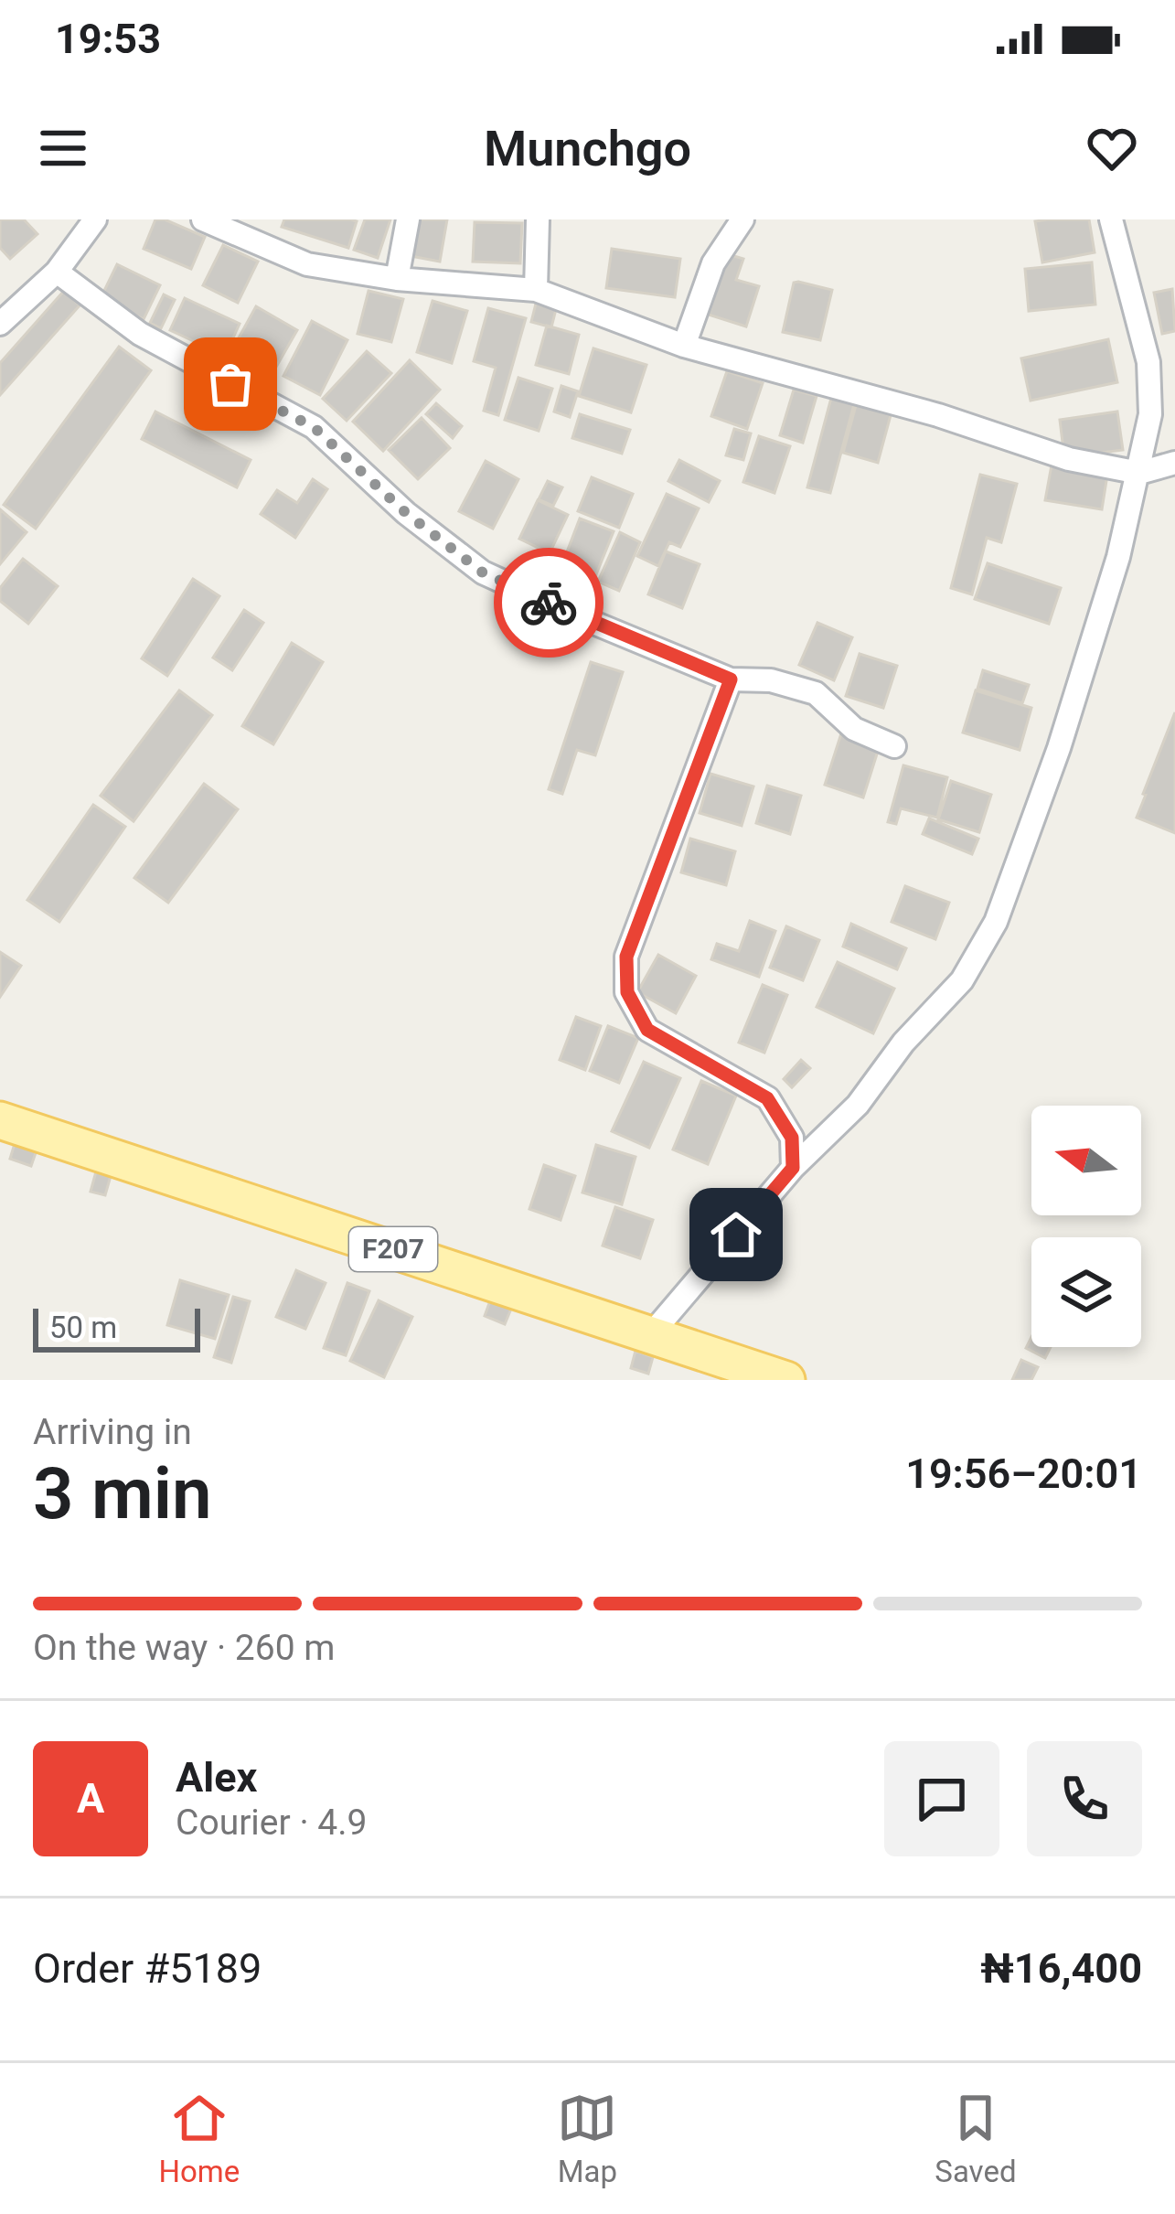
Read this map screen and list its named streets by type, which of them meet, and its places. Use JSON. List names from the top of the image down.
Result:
{
  "streets": {
    "main road": ["F207"]
  },
  "scale_bar": "50 m",
  "north": "left",
  "page": {
    "status": "19:53",
    "header": "Munchgo",
    "scale": "50 m",
    "heading": ["3 min", "Arriving in", "19:56–20:01"],
    "panel": [
      "Alex",
      "Courier · 4.9",
      "Order #5189",
      "₦16,400"
    ],
    "bar": "On the way · 260 m",
    "round": "A",
    "tabs": ["Home", "Map", "Saved"]
  }
}
